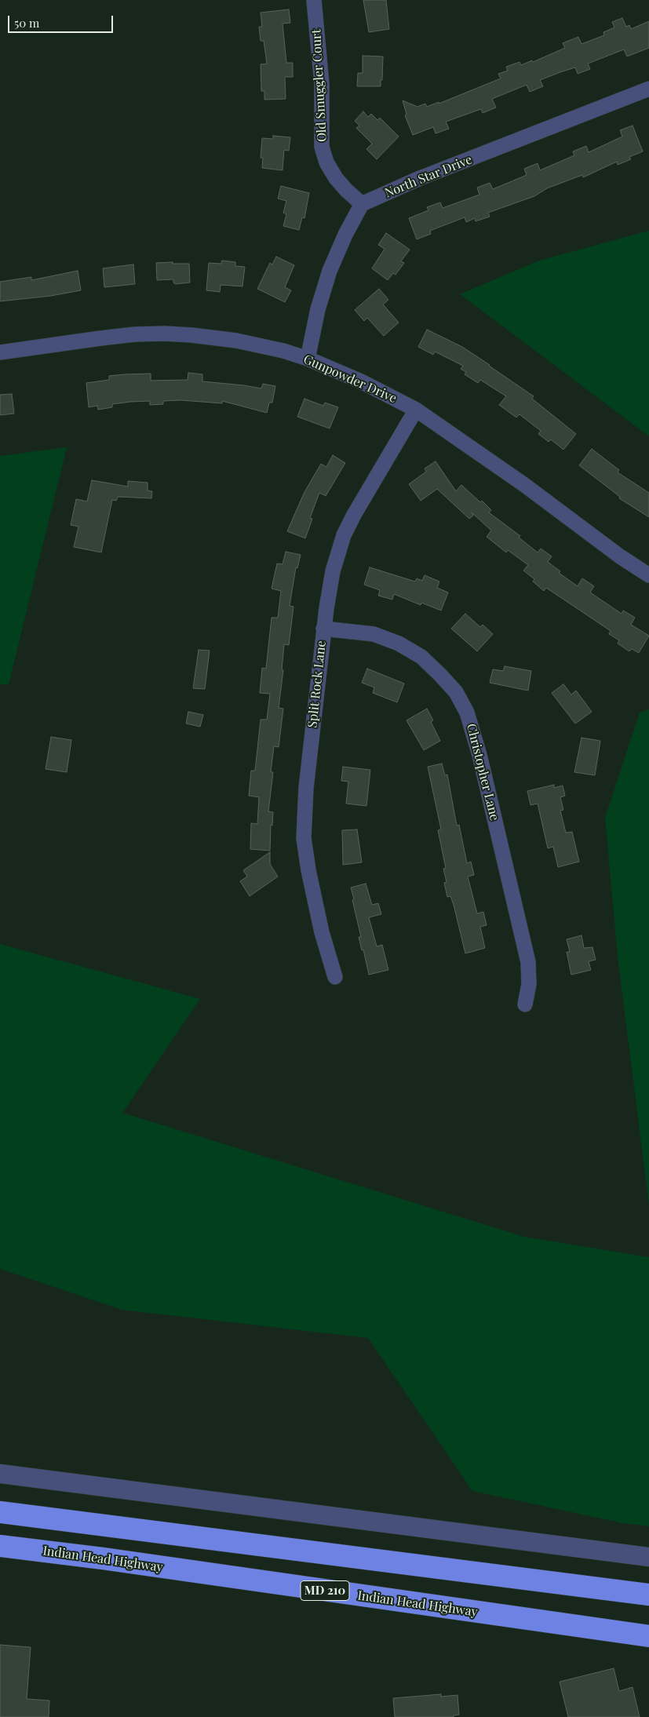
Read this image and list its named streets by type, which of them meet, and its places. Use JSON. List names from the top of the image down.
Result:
{
  "streets": {
    "highway": ["Indian Head Highway", "MD 210"],
    "street": [
      "Old Smuggler Court",
      "North Star Drive",
      "Gunpowder Drive",
      "Split Rock Lane",
      "Christopher Lane"
    ]
  },
  "crossings": [
    ["Old Smuggler Court", "North Star Drive"],
    ["Gunpowder Drive", "Split Rock Lane"],
    ["Split Rock Lane", "Christopher Lane"]
  ],
  "scale_bar": "50 m"
}
